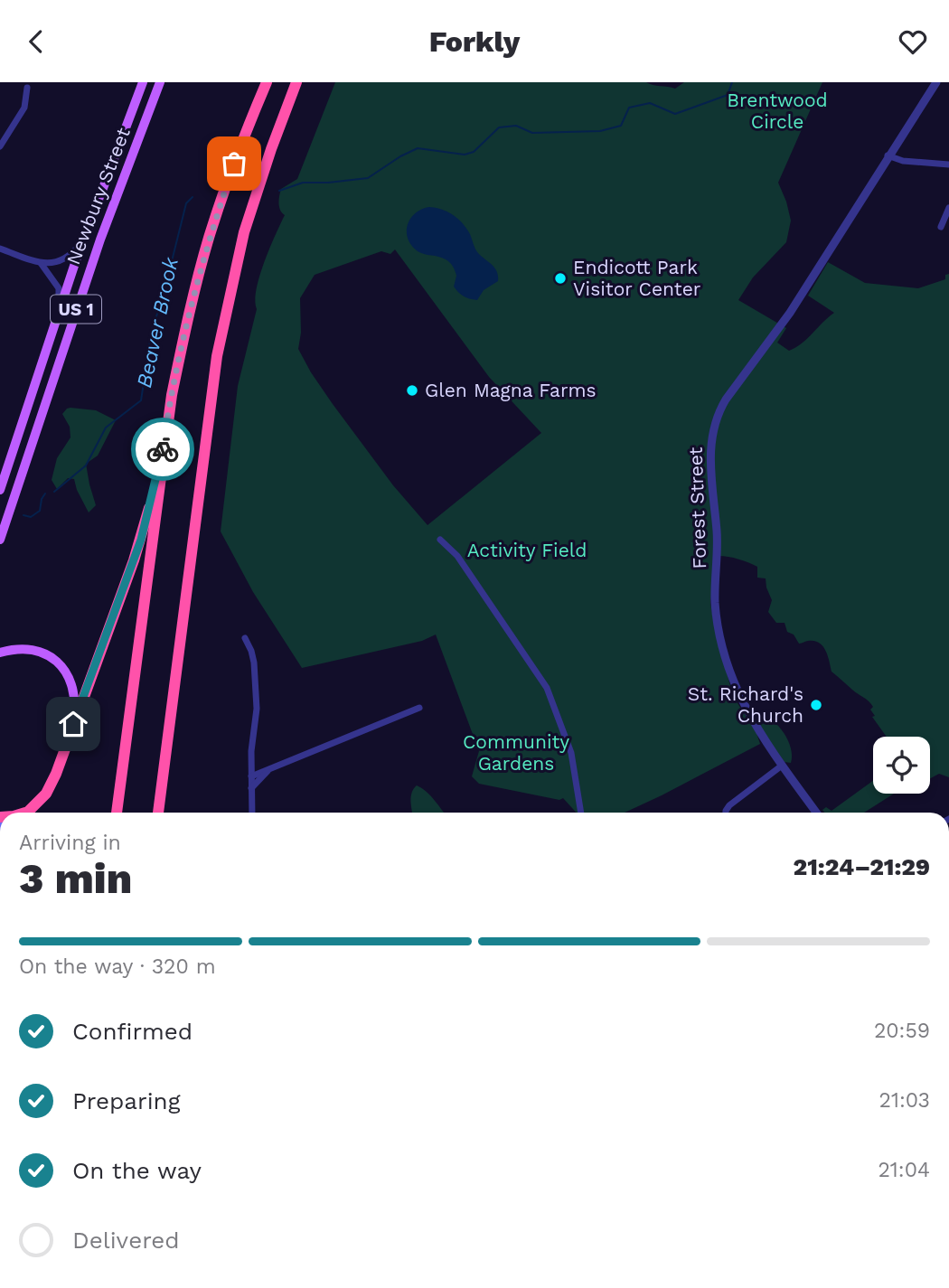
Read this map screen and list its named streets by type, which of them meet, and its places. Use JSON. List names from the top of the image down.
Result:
{
  "streets": {
    "main road": ["Newbury Street", "US 1"],
    "street": ["Forest Street"]
  },
  "water": ["Beaver Brook"],
  "parks": ["Brentwood Circle", "Activity Field", "Community Gardens"],
  "places": ["Endicott Park Visitor Center", "Glen Magna Farms", "St. Richard's Church"],
  "page": {
    "header": "Forkly",
    "heading": ["3 min", "Arriving in", "21:24–21:29"],
    "bar": "On the way · 320 m",
    "list": [
      ["Confirmed", "20:59"],
      ["Preparing", "21:03"],
      ["On the way", "21:04"],
      "Delivered"
    ]
  }
}
